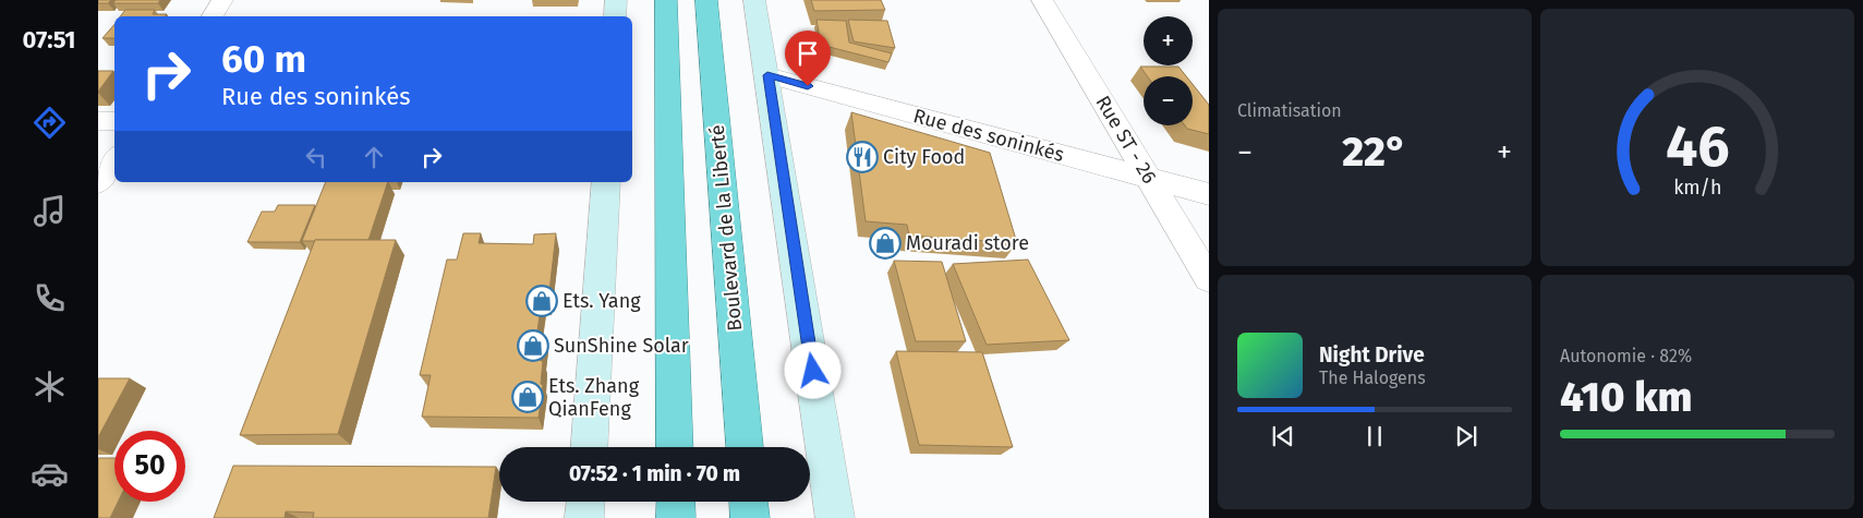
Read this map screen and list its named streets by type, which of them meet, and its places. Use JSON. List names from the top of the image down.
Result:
{
  "streets": {
    "highway": ["Boulevard de la Liberté"],
    "street": ["Rue des soninkés", "Rue ST - 26"]
  },
  "crossings": [
    ["Rue des soninkés", "Rue ST - 26"]
  ],
  "places": {
    "restaurant": ["City Food"],
    "shop": [
      "Mouradi store",
      "Ets. Yang",
      "SunShine Solar",
      "Ets. Zhang QianFeng"
    ]
  },
  "page": {
    "tabs": "07:51",
    "tile": [
      "Climatisation",
      ["Autonomie · 82%", "410 km"]
    ],
    "map_buttons": ["+", "−"],
    "turn": ["60 m", "Rue des soninkés"],
    "heat": ["−", "22°", "+"],
    "song": ["Night Drive", "The Halogens"],
    "limit": "50",
    "trip": "07:52 · 1 min · 70 m",
    "gauge": ["46", "km/h"]
  }
}
